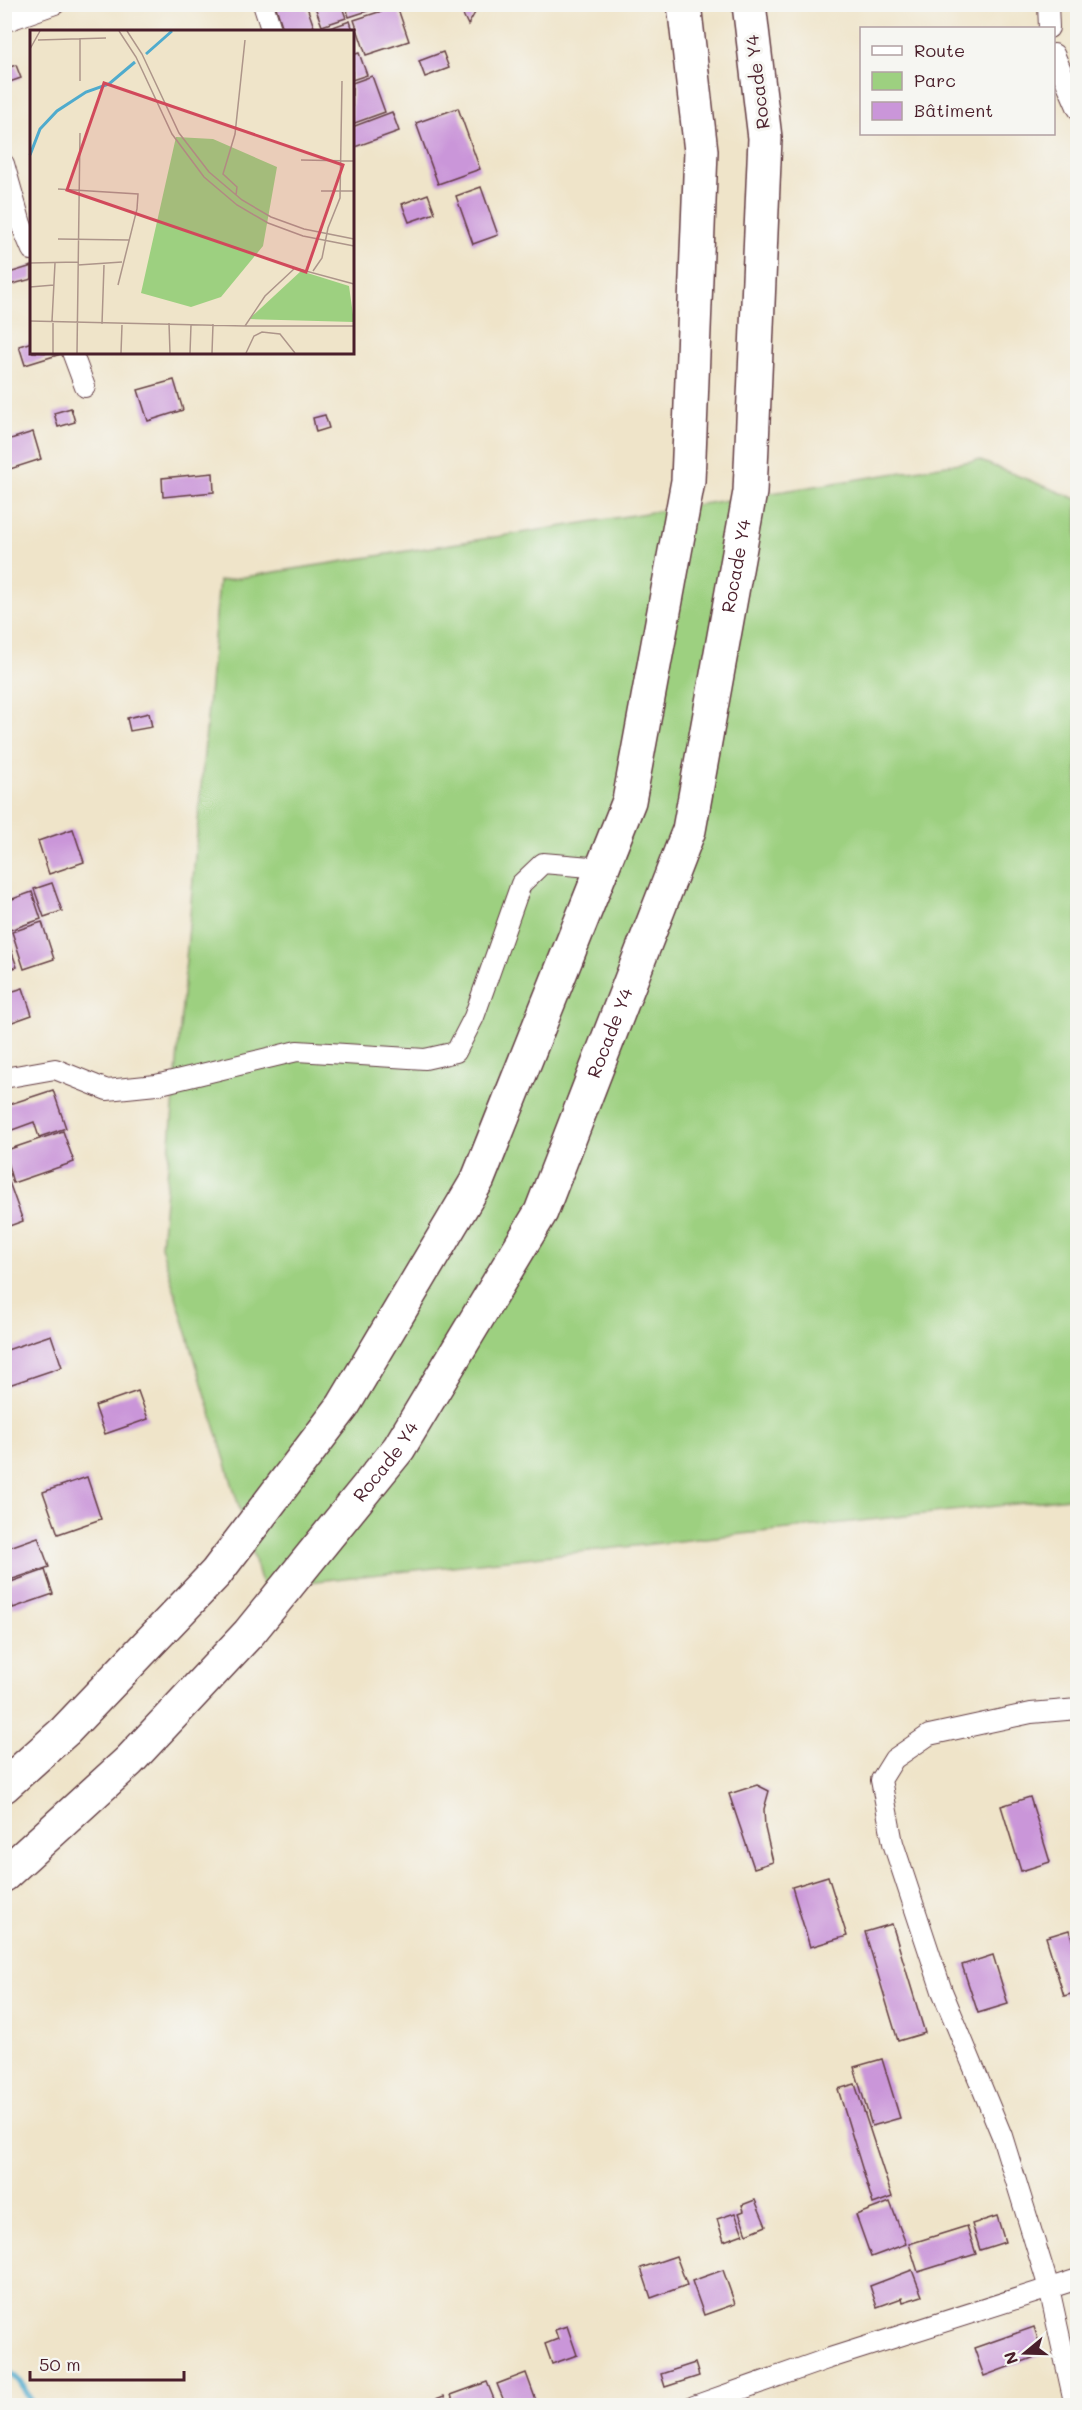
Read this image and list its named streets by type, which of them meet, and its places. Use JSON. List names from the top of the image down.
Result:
{
  "streets": {
    "highway": ["Rocade Y4"]
  },
  "legend": ["Route", "Parc", "Bâtiment"],
  "scale_bar": "50 m",
  "north": "left"
}
